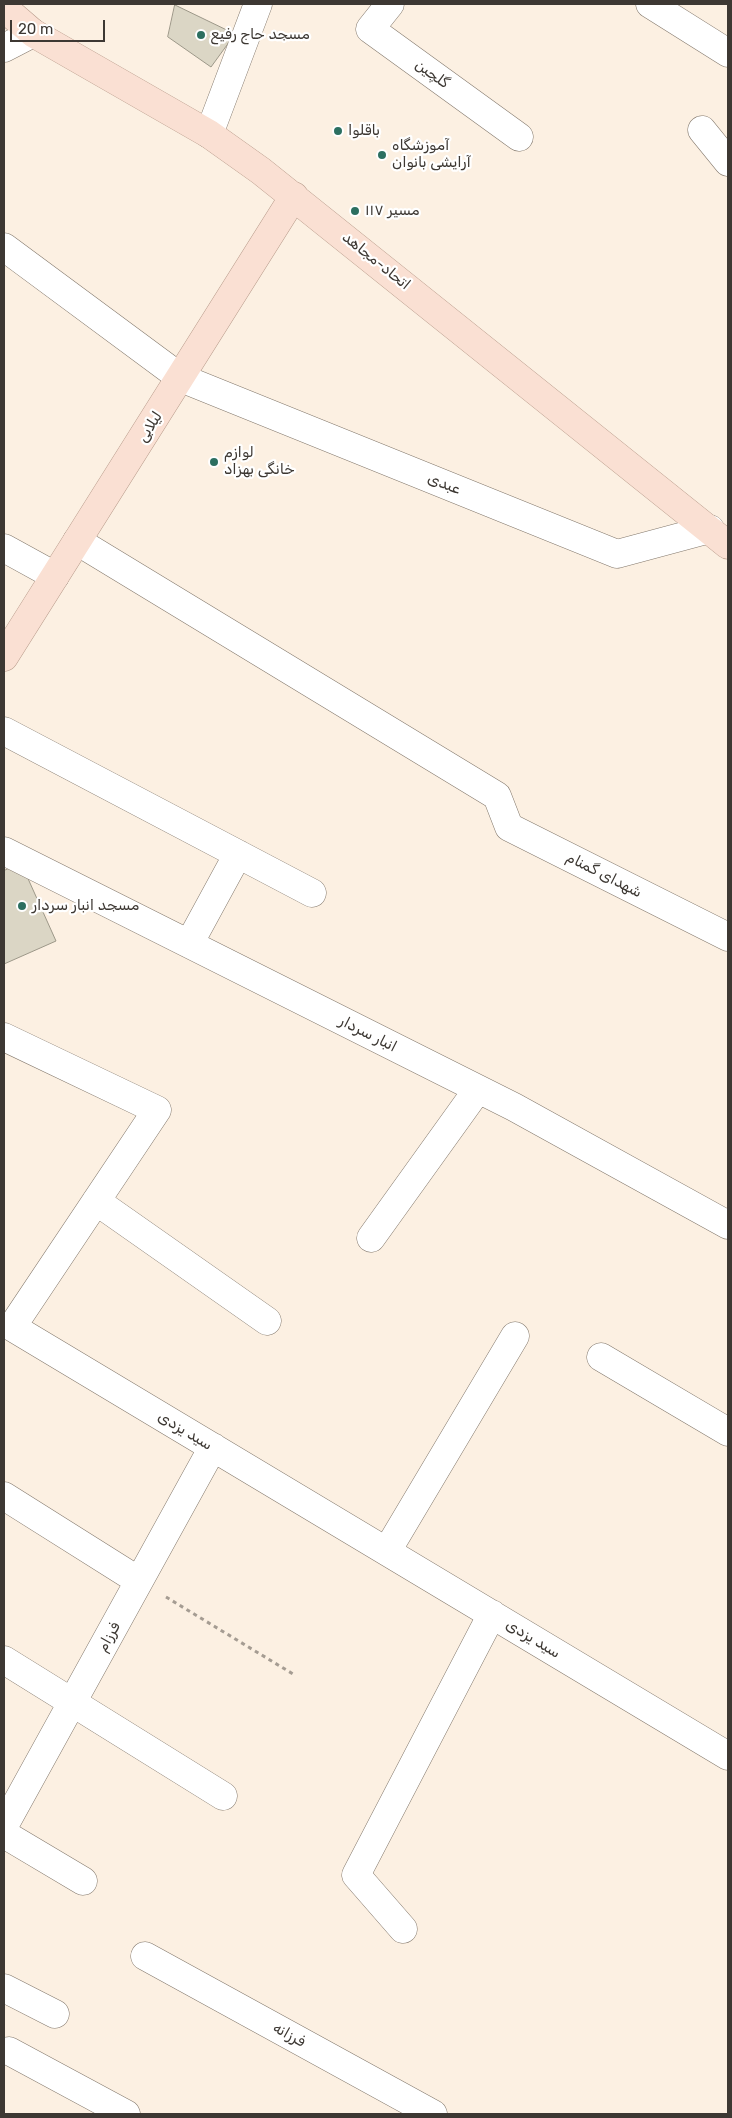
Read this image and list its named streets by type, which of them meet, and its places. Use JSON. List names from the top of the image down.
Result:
{
  "streets": {
    "main road": ["اتحاد-مجاهد", "لیلابی"],
    "street": [
      "گلچین",
      "عبدی",
      "شهدای گمنام",
      "انبار سردار",
      "سید یزدی",
      "فرزام",
      "فرزانه"
    ]
  },
  "crossings": [
    ["اتحاد-مجاهد", "لیلابی"],
    ["اتحاد-مجاهد", "عبدی"],
    ["لیلابی", "عبدی"],
    ["لیلابی", "شهدای گمنام"],
    ["سید یزدی", "فرزام"]
  ],
  "places": [
    "مسجد حاج رفیع",
    "باقلوا",
    "آموزشگاه آرایشی بانوان",
    "مسیر ۱۱۷",
    "لوازم خانگی بهزاد",
    "مسجد انبار سردار"
  ],
  "scale_bar": "20 m"
}
